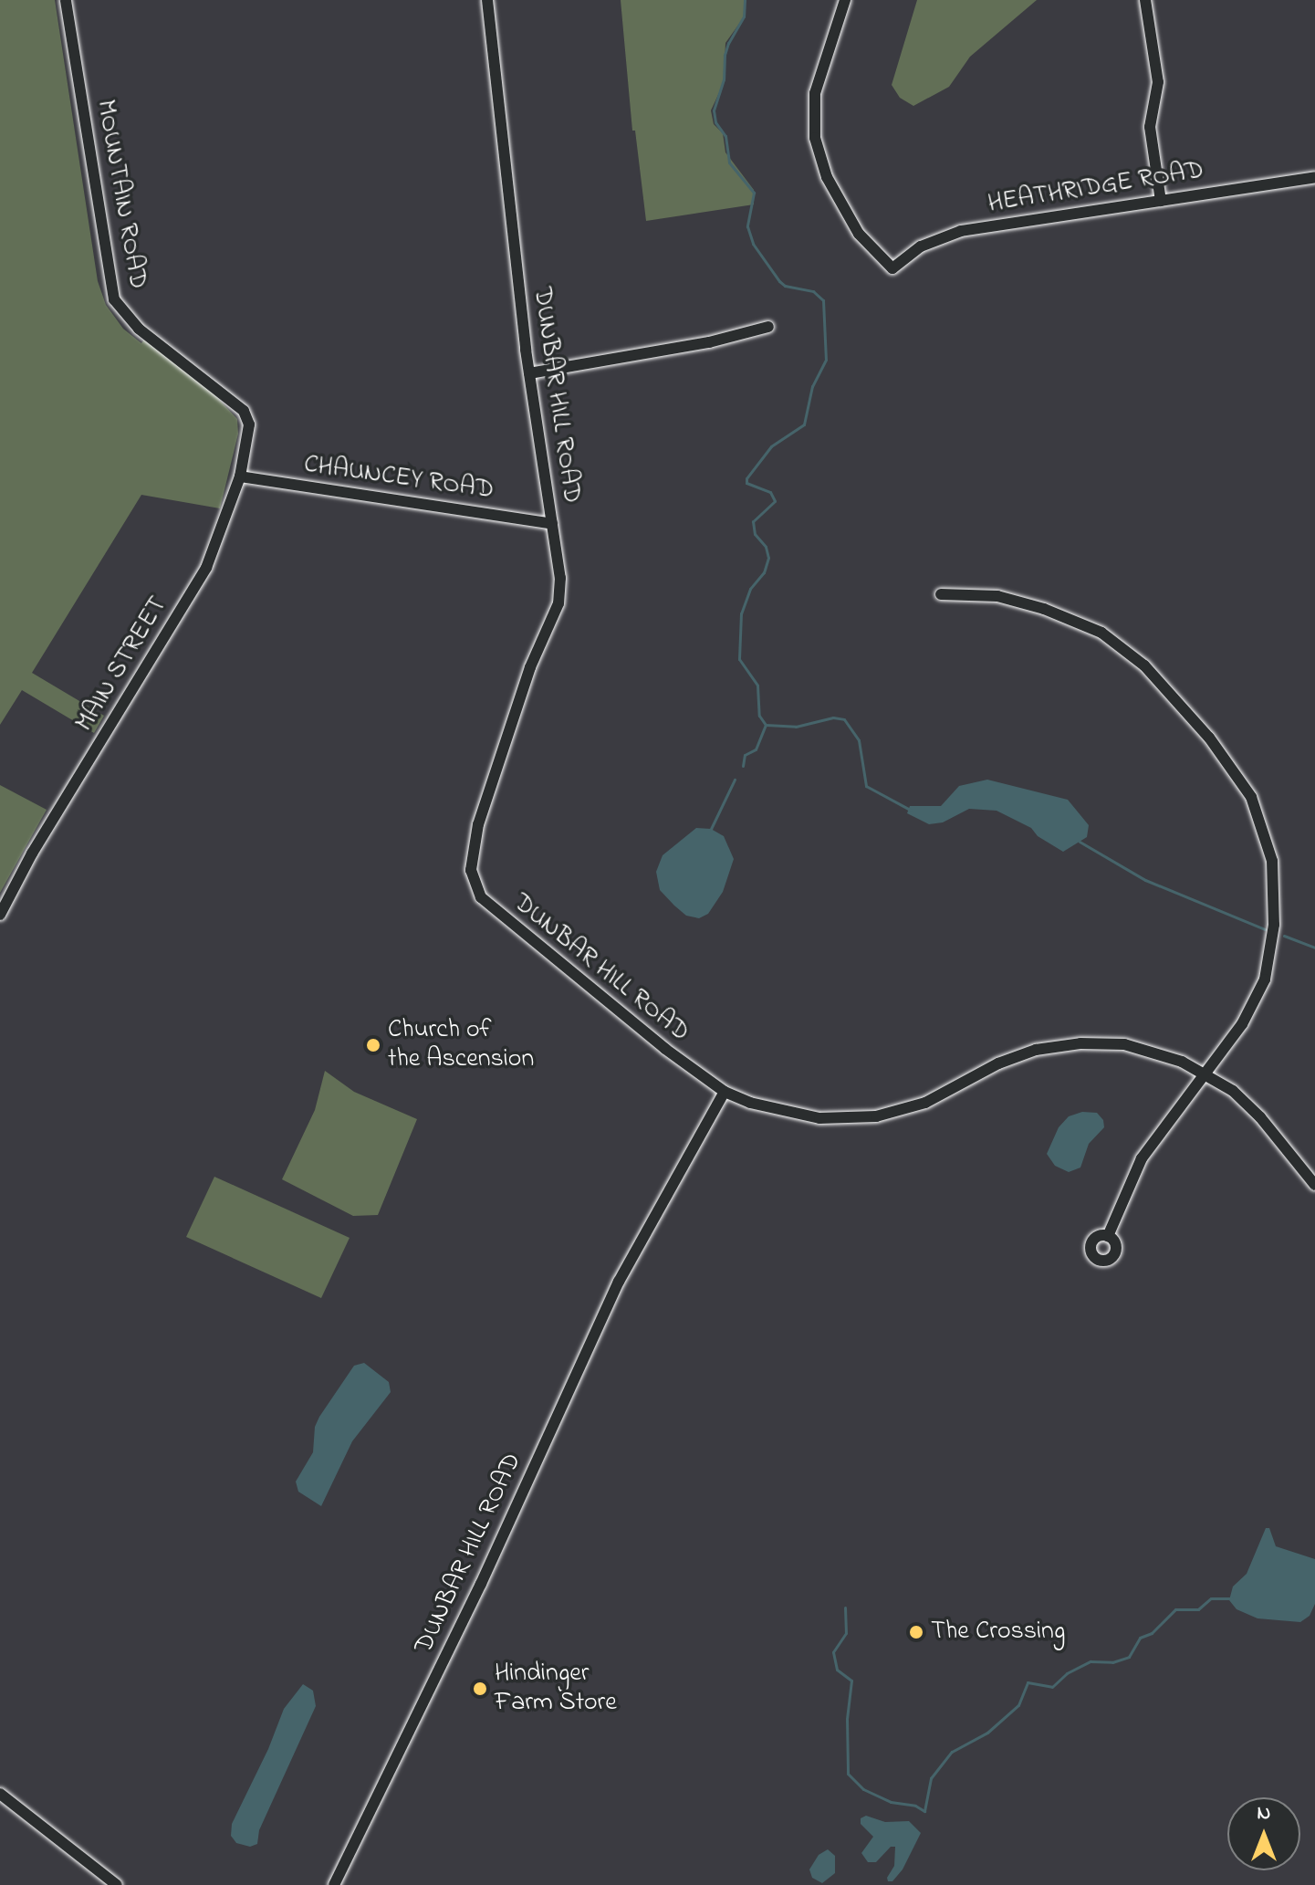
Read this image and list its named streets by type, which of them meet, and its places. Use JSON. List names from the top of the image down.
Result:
{
  "streets": {
    "street": [
      "HEATHRIDGE ROAD",
      "MOUNTAIN ROAD",
      "DUNBAR HILL ROAD",
      "CHAUNCEY ROAD",
      "MAIN STREET"
    ]
  },
  "crossings": [
    ["MOUNTAIN ROAD", "MAIN STREET"],
    ["DUNBAR HILL ROAD", "CHAUNCEY ROAD"],
    ["CHAUNCEY ROAD", "MAIN STREET"]
  ],
  "places": ["Church of the Ascension", "The Crossing", "Hindinger Farm Store"],
  "north": "top"
}
